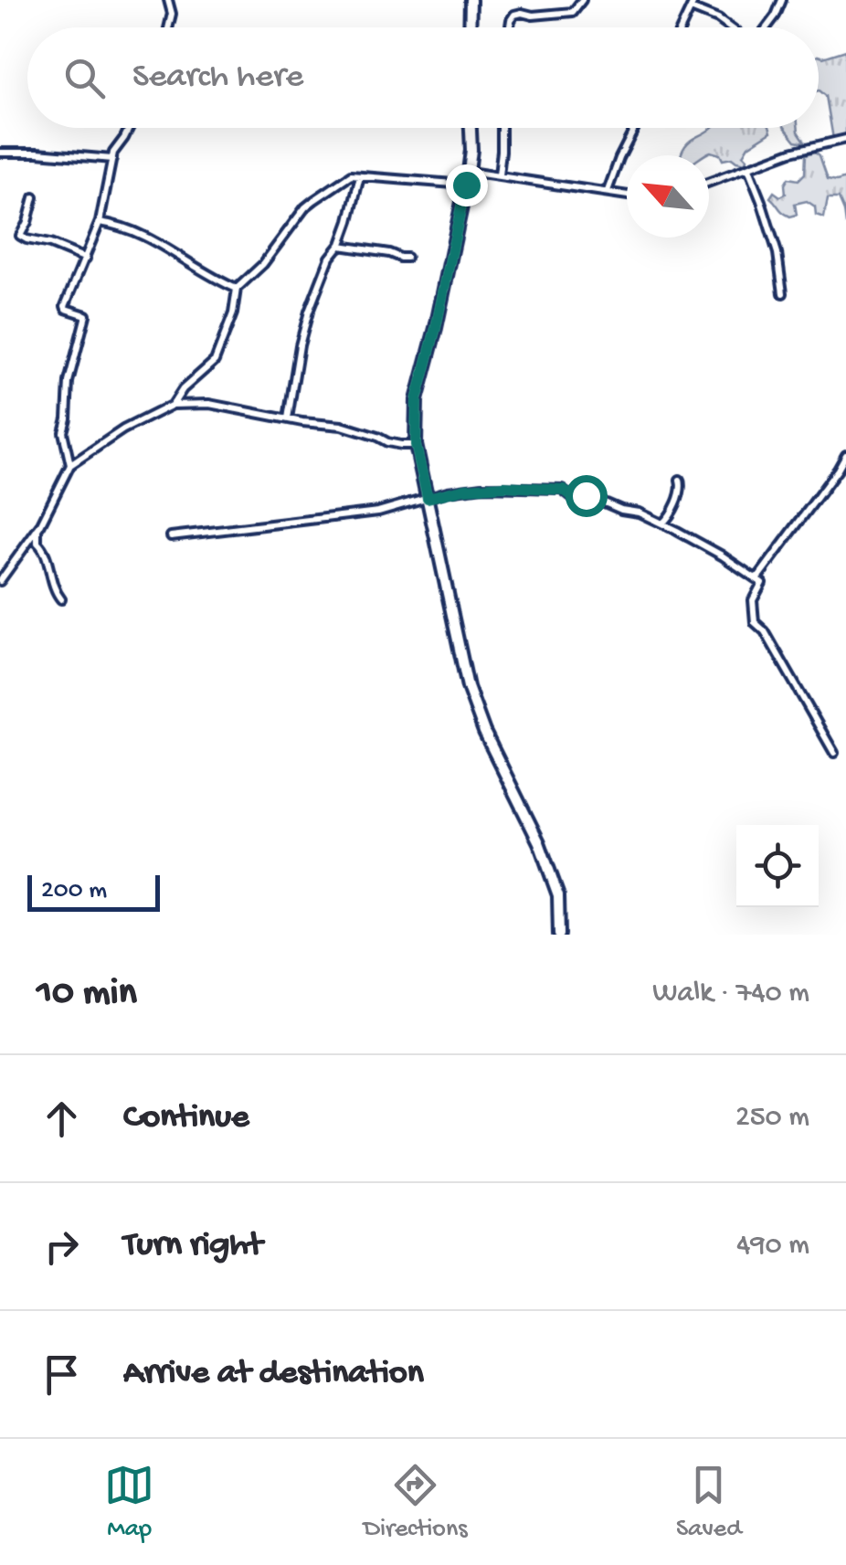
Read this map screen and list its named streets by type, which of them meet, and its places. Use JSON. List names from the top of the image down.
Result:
{
  "scale_bar": "200 m",
  "north": "top left",
  "page": {
    "search": "Search here",
    "scale": "200 m",
    "heading": ["10 min", "Walk · 740 m"],
    "list": [
      ["Continue", "250 m"],
      ["Turn right", "490 m"],
      "Arrive at destination"
    ],
    "nav": ["Map", "Directions", "Saved"]
  }
}
